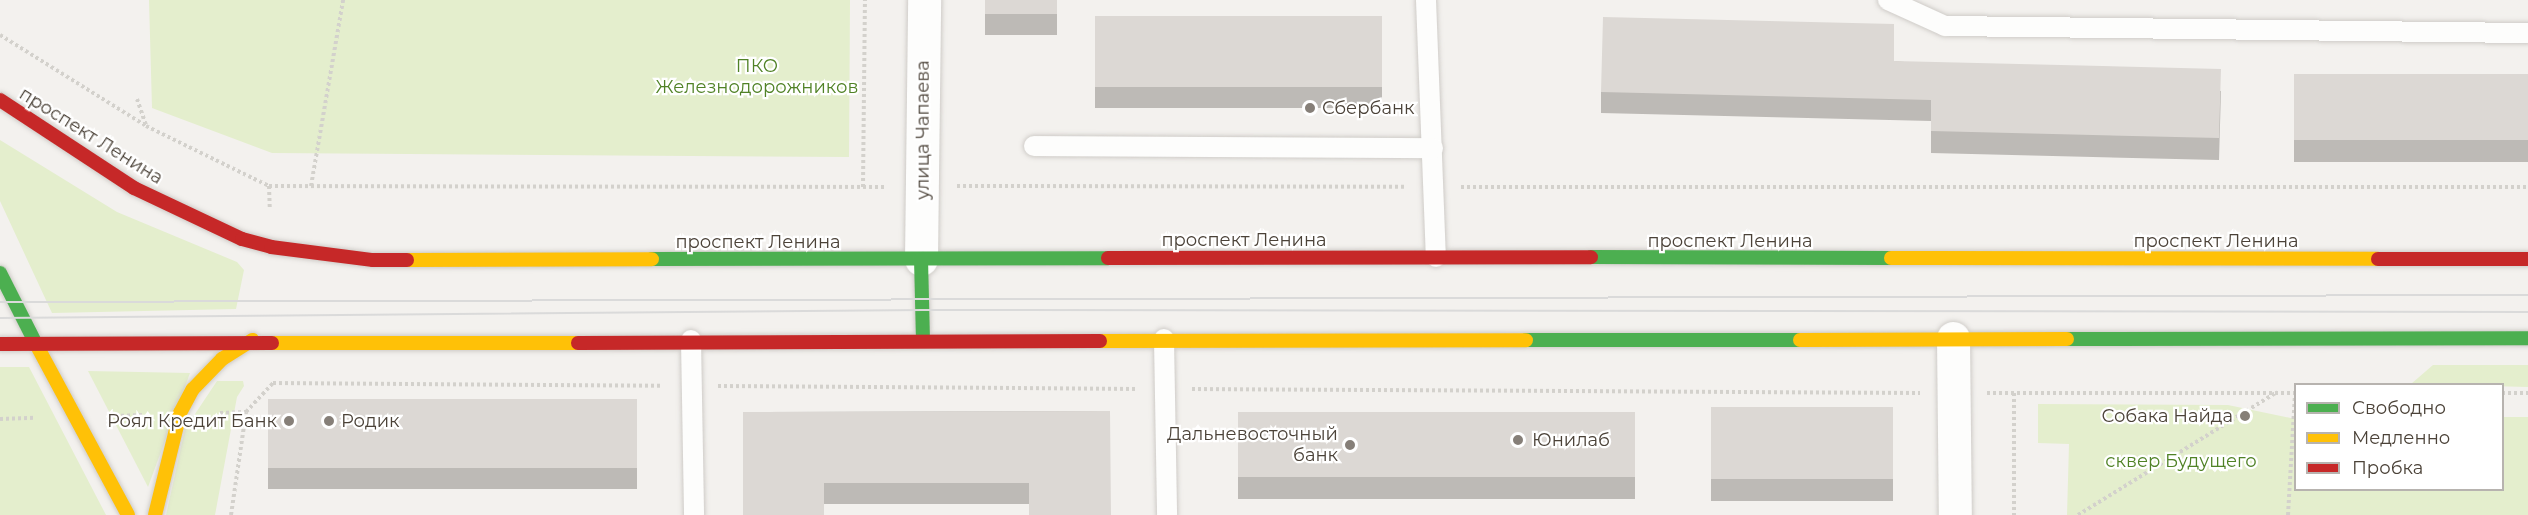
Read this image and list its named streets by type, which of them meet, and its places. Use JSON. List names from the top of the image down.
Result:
{
  "streets": {
    "main road": ["проспект Ленина"],
    "street": ["улица Чапаева"]
  },
  "crossings": [
    ["улица Чапаева", "проспект Ленина"]
  ],
  "parks": ["ПКО Железнодорожников", "сквер Будущего"],
  "places": [
    "Сбербанк",
    "Собака Найда",
    "Роял Кредит Банк",
    "Родик",
    "Юнилаб",
    "Дальневосточный банк"
  ],
  "legend": ["Свободно", "Медленно", "Пробка"]
}
